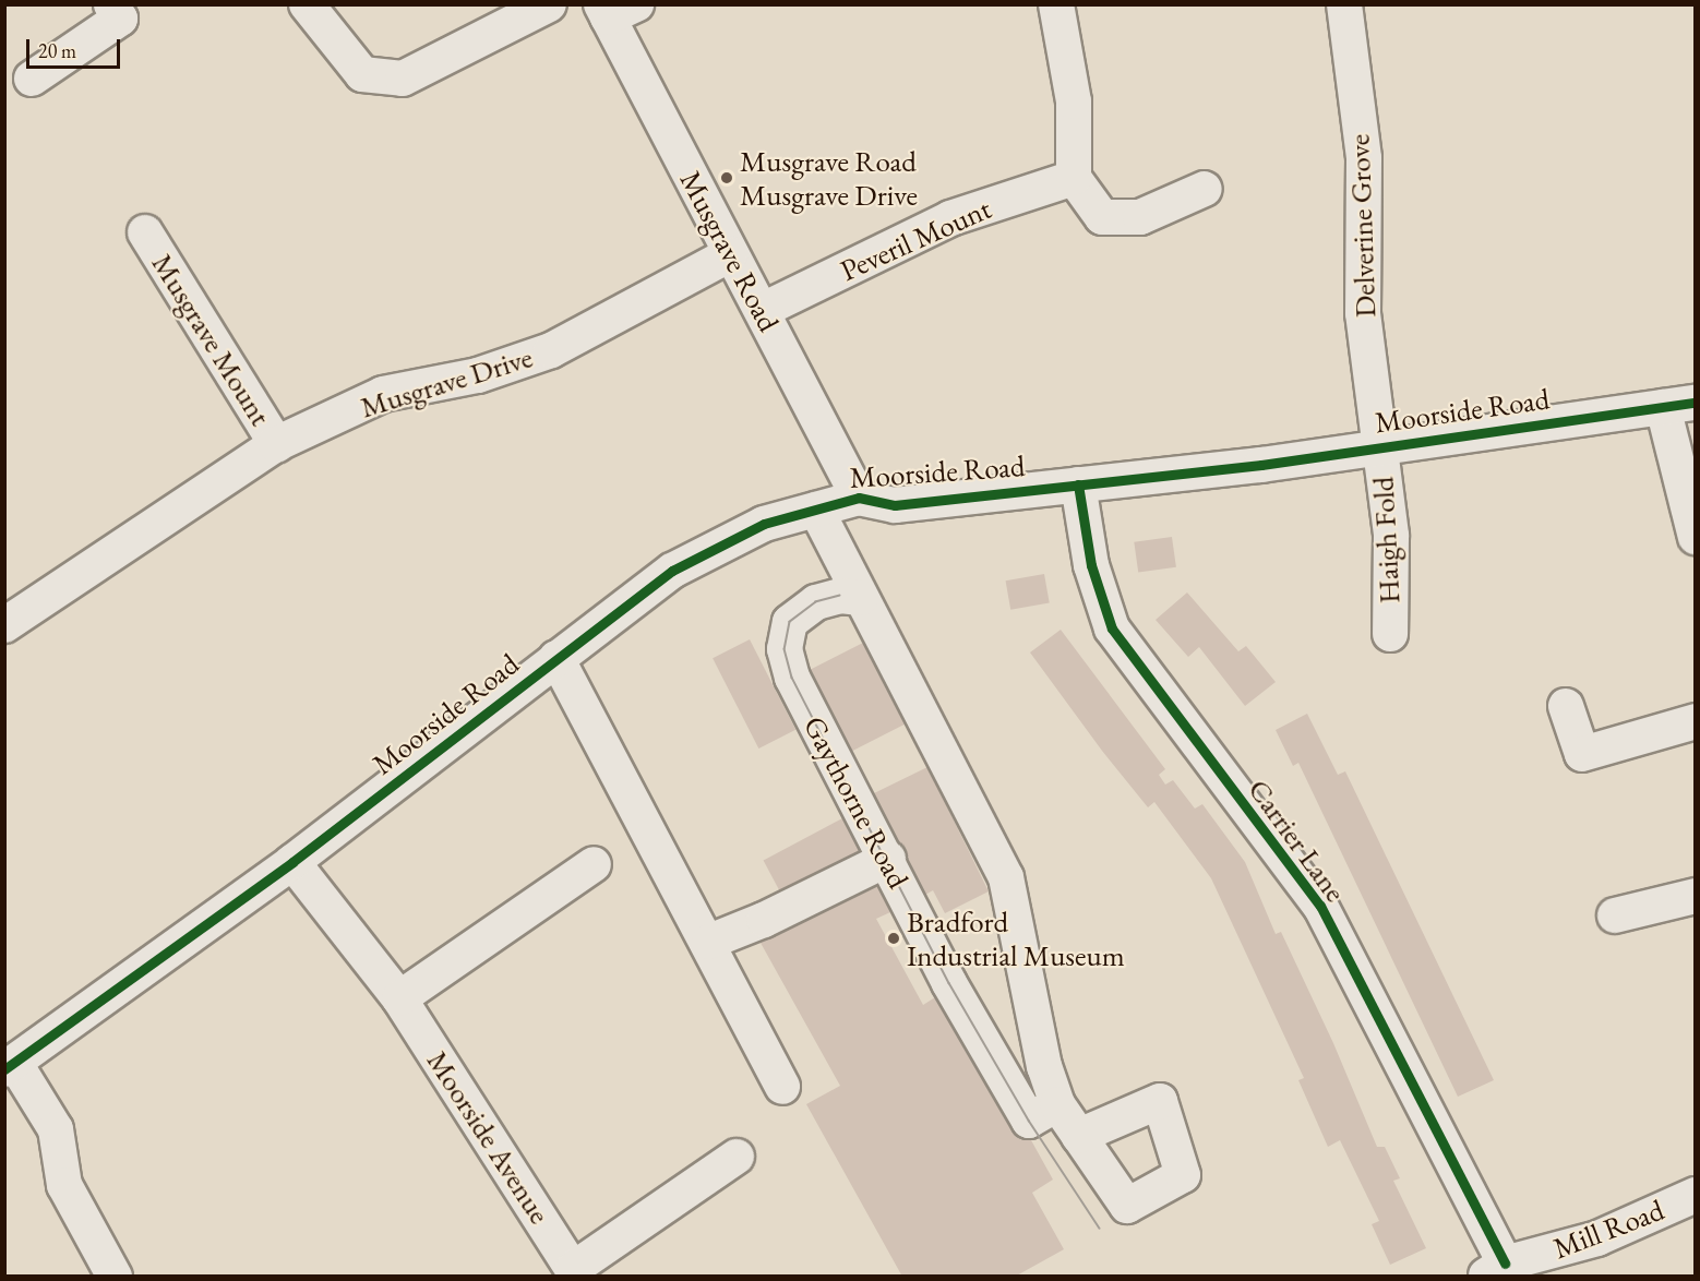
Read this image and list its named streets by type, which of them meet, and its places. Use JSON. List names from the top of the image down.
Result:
{
  "streets": {
    "street": [
      "Delverine Grove",
      "Peveril Mount",
      "Musgrave Road",
      "Musgrave Mount",
      "Musgrave Drive",
      "Moorside Road",
      "Haigh Fold",
      "Gaythorne Road",
      "Carrier Lane",
      "Moorside Avenue",
      "Mill Road"
    ]
  },
  "crossings": [
    ["Delverine Grove", "Moorside Road"],
    ["Delverine Grove", "Haigh Fold"],
    ["Peveril Mount", "Musgrave Road"],
    ["Musgrave Road", "Musgrave Drive"],
    ["Musgrave Road", "Moorside Road"],
    ["Musgrave Mount", "Musgrave Drive"],
    ["Moorside Road", "Haigh Fold"],
    ["Moorside Road", "Carrier Lane"],
    ["Moorside Road", "Moorside Avenue"],
    ["Carrier Lane", "Mill Road"]
  ],
  "places": ["Musgrave Road Musgrave Drive", "Bradford Industrial Museum"],
  "scale_bar": "20 m"
}
